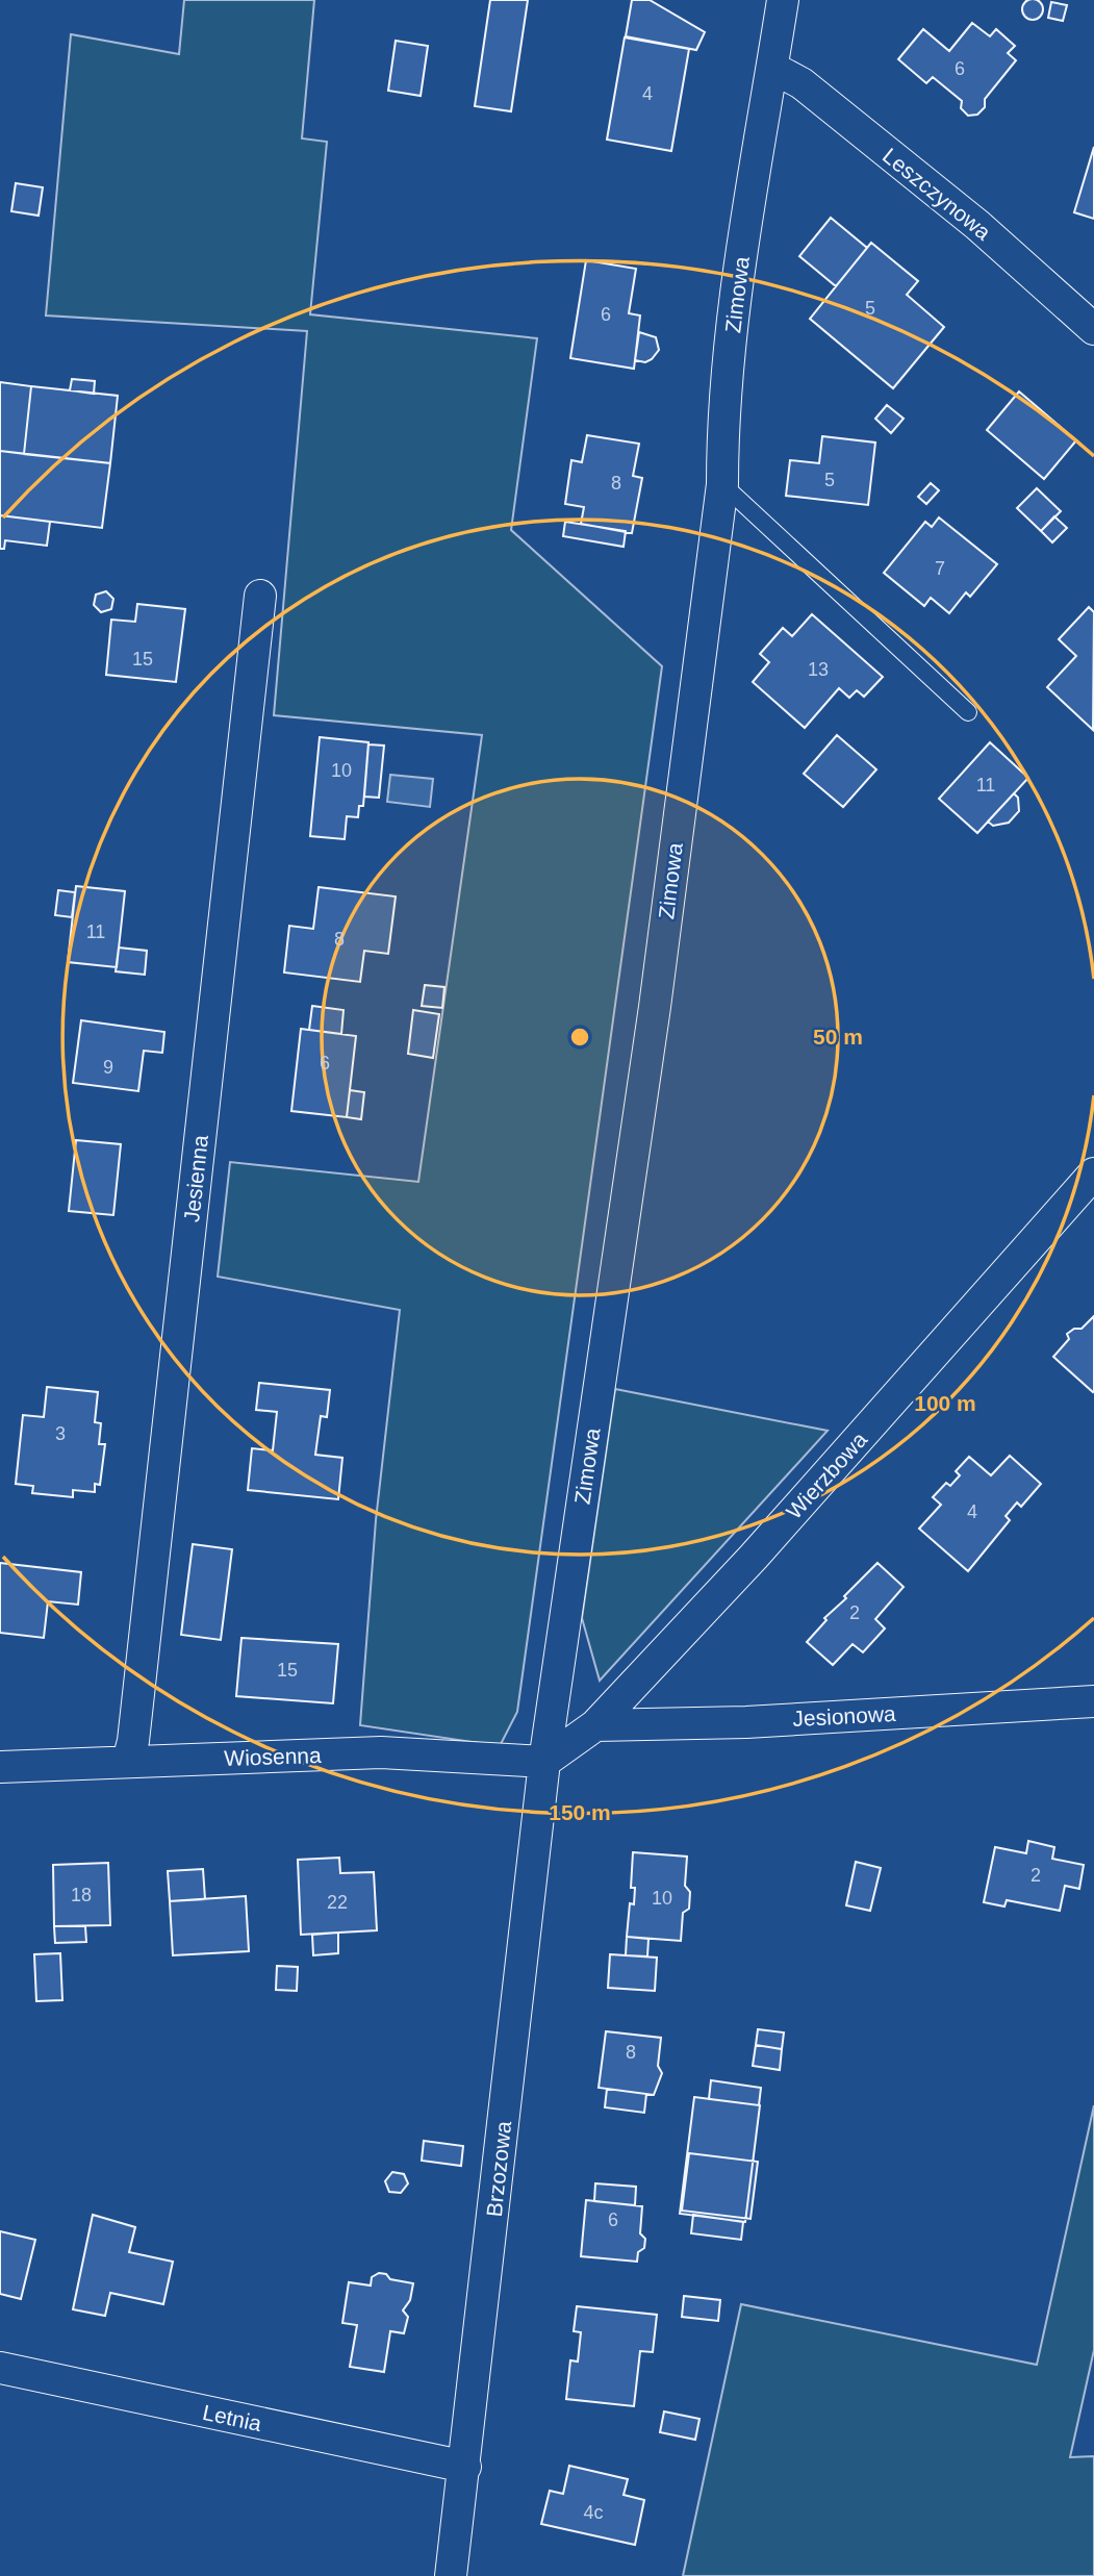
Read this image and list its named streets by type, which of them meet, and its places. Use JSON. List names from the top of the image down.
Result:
{
  "streets": {
    "street": [
      "Leszczynowa",
      "Zimowa",
      "Jesienna",
      "Wierzbowa",
      "Jesionowa",
      "Wiosenna",
      "Brzozowa",
      "Letnia"
    ]
  },
  "crossings": [
    ["Leszczynowa", "Zimowa"],
    ["Zimowa", "Wierzbowa"],
    ["Zimowa", "Wiosenna"],
    ["Zimowa", "Brzozowa"],
    ["Jesienna", "Wiosenna"],
    ["Wierzbowa", "Jesionowa"],
    ["Wierzbowa", "Wiosenna"],
    ["Wierzbowa", "Brzozowa"],
    ["Wiosenna", "Brzozowa"],
    ["Brzozowa", "Letnia"]
  ],
  "house_numbers": [
    "6",
    "4",
    "5",
    "6",
    "5",
    "8",
    "7",
    "15",
    "13",
    "10",
    "11",
    "11",
    "8",
    "6",
    "9",
    "3",
    "4",
    "2",
    "15",
    "2",
    "18",
    "10",
    "22",
    "8",
    "6",
    "4c"
  ],
  "rings": ["50 m", "100 m", "150 m"]
}
